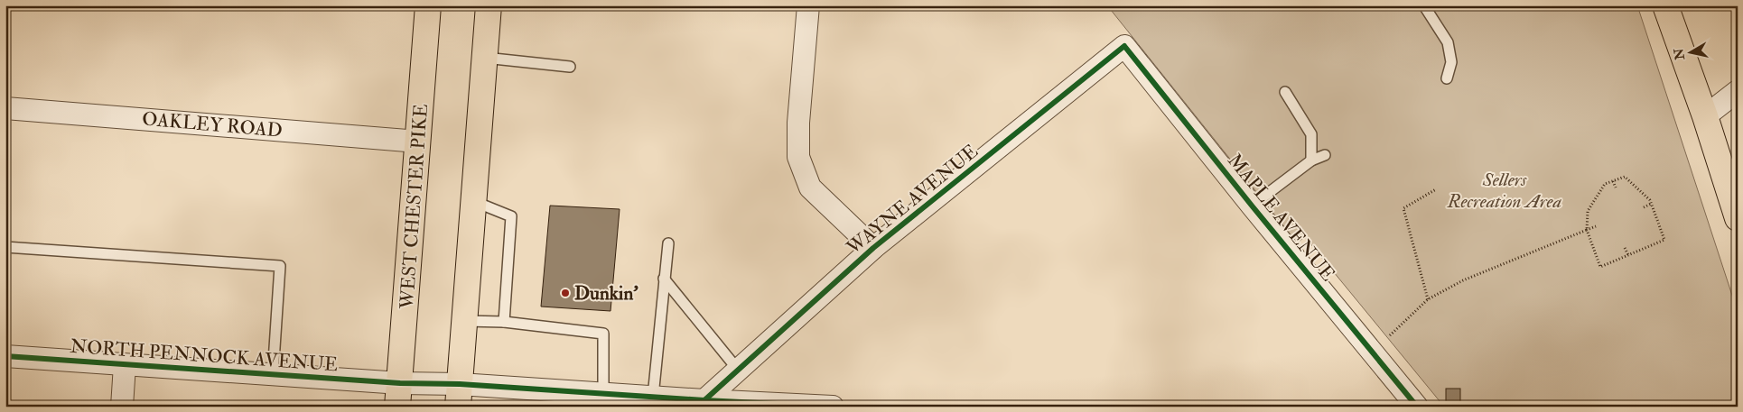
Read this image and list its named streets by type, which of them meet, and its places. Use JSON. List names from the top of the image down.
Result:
{
  "streets": {
    "main road": ["WEST CHESTER PIKE"],
    "street": [
      "OAKLEY ROAD",
      "WAYNE AVENUE",
      "MAPLE AVENUE",
      "NORTH PENNOCK AVENUE"
    ]
  },
  "crossings": [
    ["OAKLEY ROAD", "WEST CHESTER PIKE"],
    ["WAYNE AVENUE", "MAPLE AVENUE"],
    ["WAYNE AVENUE", "NORTH PENNOCK AVENUE"],
    ["WEST CHESTER PIKE", "NORTH PENNOCK AVENUE"]
  ],
  "parks": ["Sellers Recreation Area"],
  "places": ["Dunkin'"],
  "north": "left"
}
